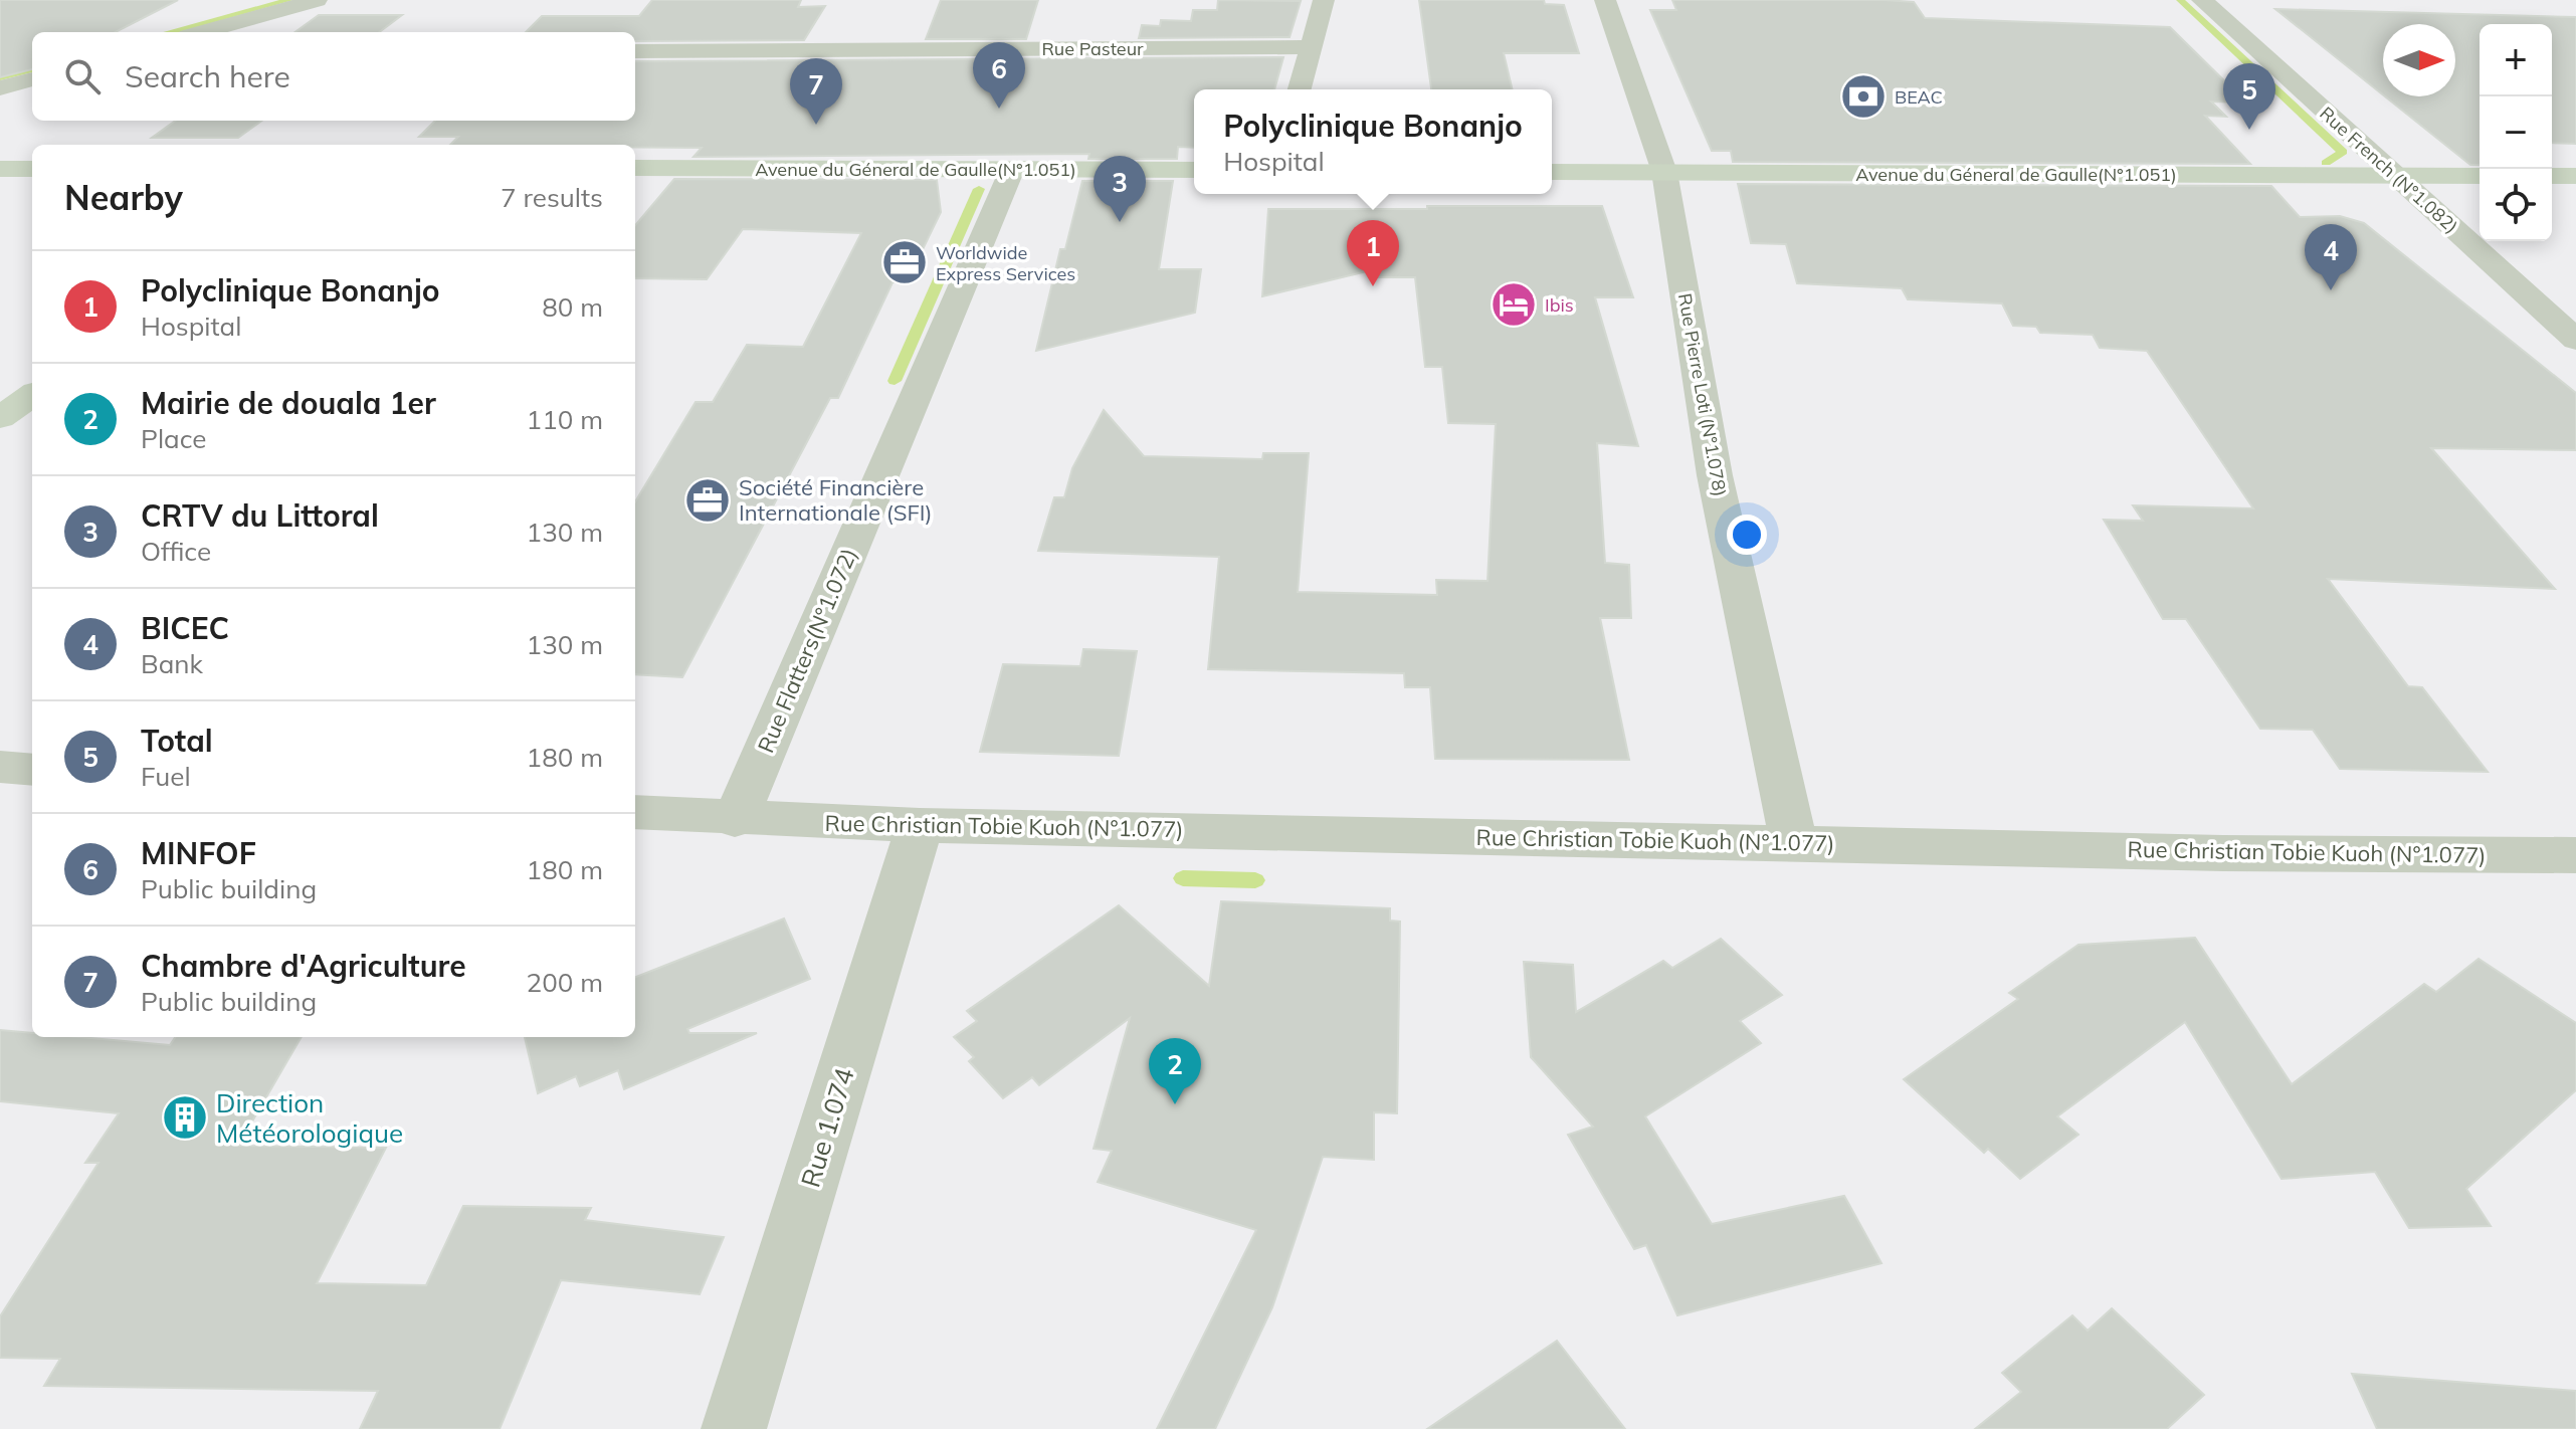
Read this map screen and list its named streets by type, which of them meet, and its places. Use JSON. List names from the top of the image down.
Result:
{
  "streets": {
    "main road": ["Avenue du Géneral de Gaulle(N°1.051)"],
    "street": [
      "Rue Pasteur",
      "Rue French (N°1.082)",
      "Rue Pierre Loti (N°1.078)",
      "Rue Flatters(N°1.072)",
      "Rue Christian Tobie Kuoh (N°1.077)",
      "Rue 1.074"
    ]
  },
  "crossings": [
    ["Avenue du Géneral de Gaulle(N°1.051)", "Rue French (N°1.082)"],
    ["Avenue du Géneral de Gaulle(N°1.051)", "Rue Pierre Loti (N°1.078)"],
    ["Avenue du Géneral de Gaulle(N°1.051)", "Rue Flatters(N°1.072)"],
    ["Rue Pierre Loti (N°1.078)", "Rue Christian Tobie Kuoh (N°1.077)"],
    ["Rue Flatters(N°1.072)", "Rue Christian Tobie Kuoh (N°1.077)"],
    ["Rue Christian Tobie Kuoh (N°1.077)", "Rue 1.074"]
  ],
  "places": {
    "bank": ["BEAC"],
    "office": ["Worldwide Express Services", "Société Financière Internationale (SFI)"],
    "hotel": ["Ibis"],
    "building": ["Direction Météorologique"]
  },
  "north": "right",
  "page": {
    "map_buttons": ["+", "−"],
    "search": "Search here",
    "pins": [
      "6",
      "7",
      "5",
      "3",
      "1",
      "4",
      "2"
    ],
    "popup": ["Polyclinique Bonanjo", "Hospital"],
    "heading": ["Nearby", "7 results"],
    "list": [
      {
        "mark": "1",
        "name": "Polyclinique Bonanjo",
        "note": "Hospital",
        "value": "80 m"
      },
      {
        "mark": "2",
        "name": "Mairie de douala 1er",
        "note": "Place",
        "value": "110 m"
      },
      {
        "mark": "3",
        "name": "CRTV du Littoral",
        "note": "Office",
        "value": "130 m"
      },
      {
        "mark": "4",
        "name": "BICEC",
        "note": "Bank",
        "value": "130 m"
      },
      {
        "mark": "5",
        "name": "Total",
        "note": "Fuel",
        "value": "180 m"
      },
      {
        "mark": "6",
        "name": "MINFOF",
        "note": "Public building",
        "value": "180 m"
      },
      {
        "mark": "7",
        "name": "Chambre d'Agriculture",
        "note": "Public building",
        "value": "200 m"
      }
    ]
  }
}
